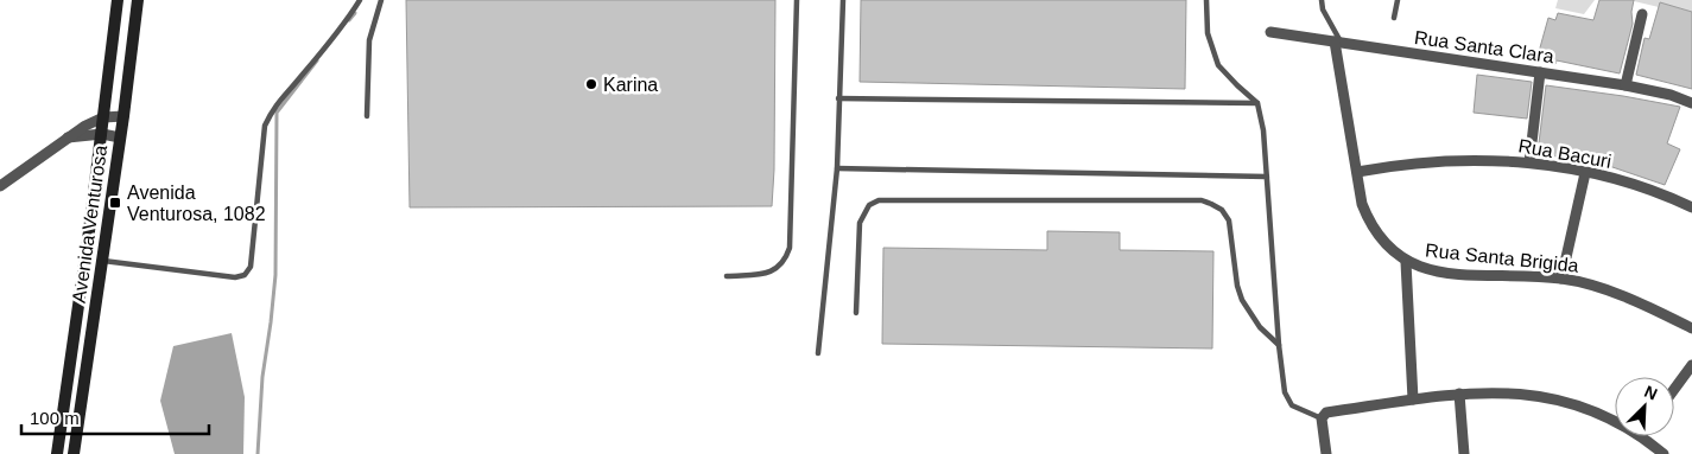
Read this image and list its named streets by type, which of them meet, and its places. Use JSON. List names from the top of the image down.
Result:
{
  "streets": {
    "street": [
      "Rua Santa Clara",
      "Rua Bacuri",
      "Avenida Venturosa",
      "Rua Santa Brigida"
    ]
  },
  "places": {
    "other": ["Karina"],
    "transit": ["Avenida Venturosa, 1082"]
  },
  "scale_bar": "100 m",
  "north": "top right"
}
